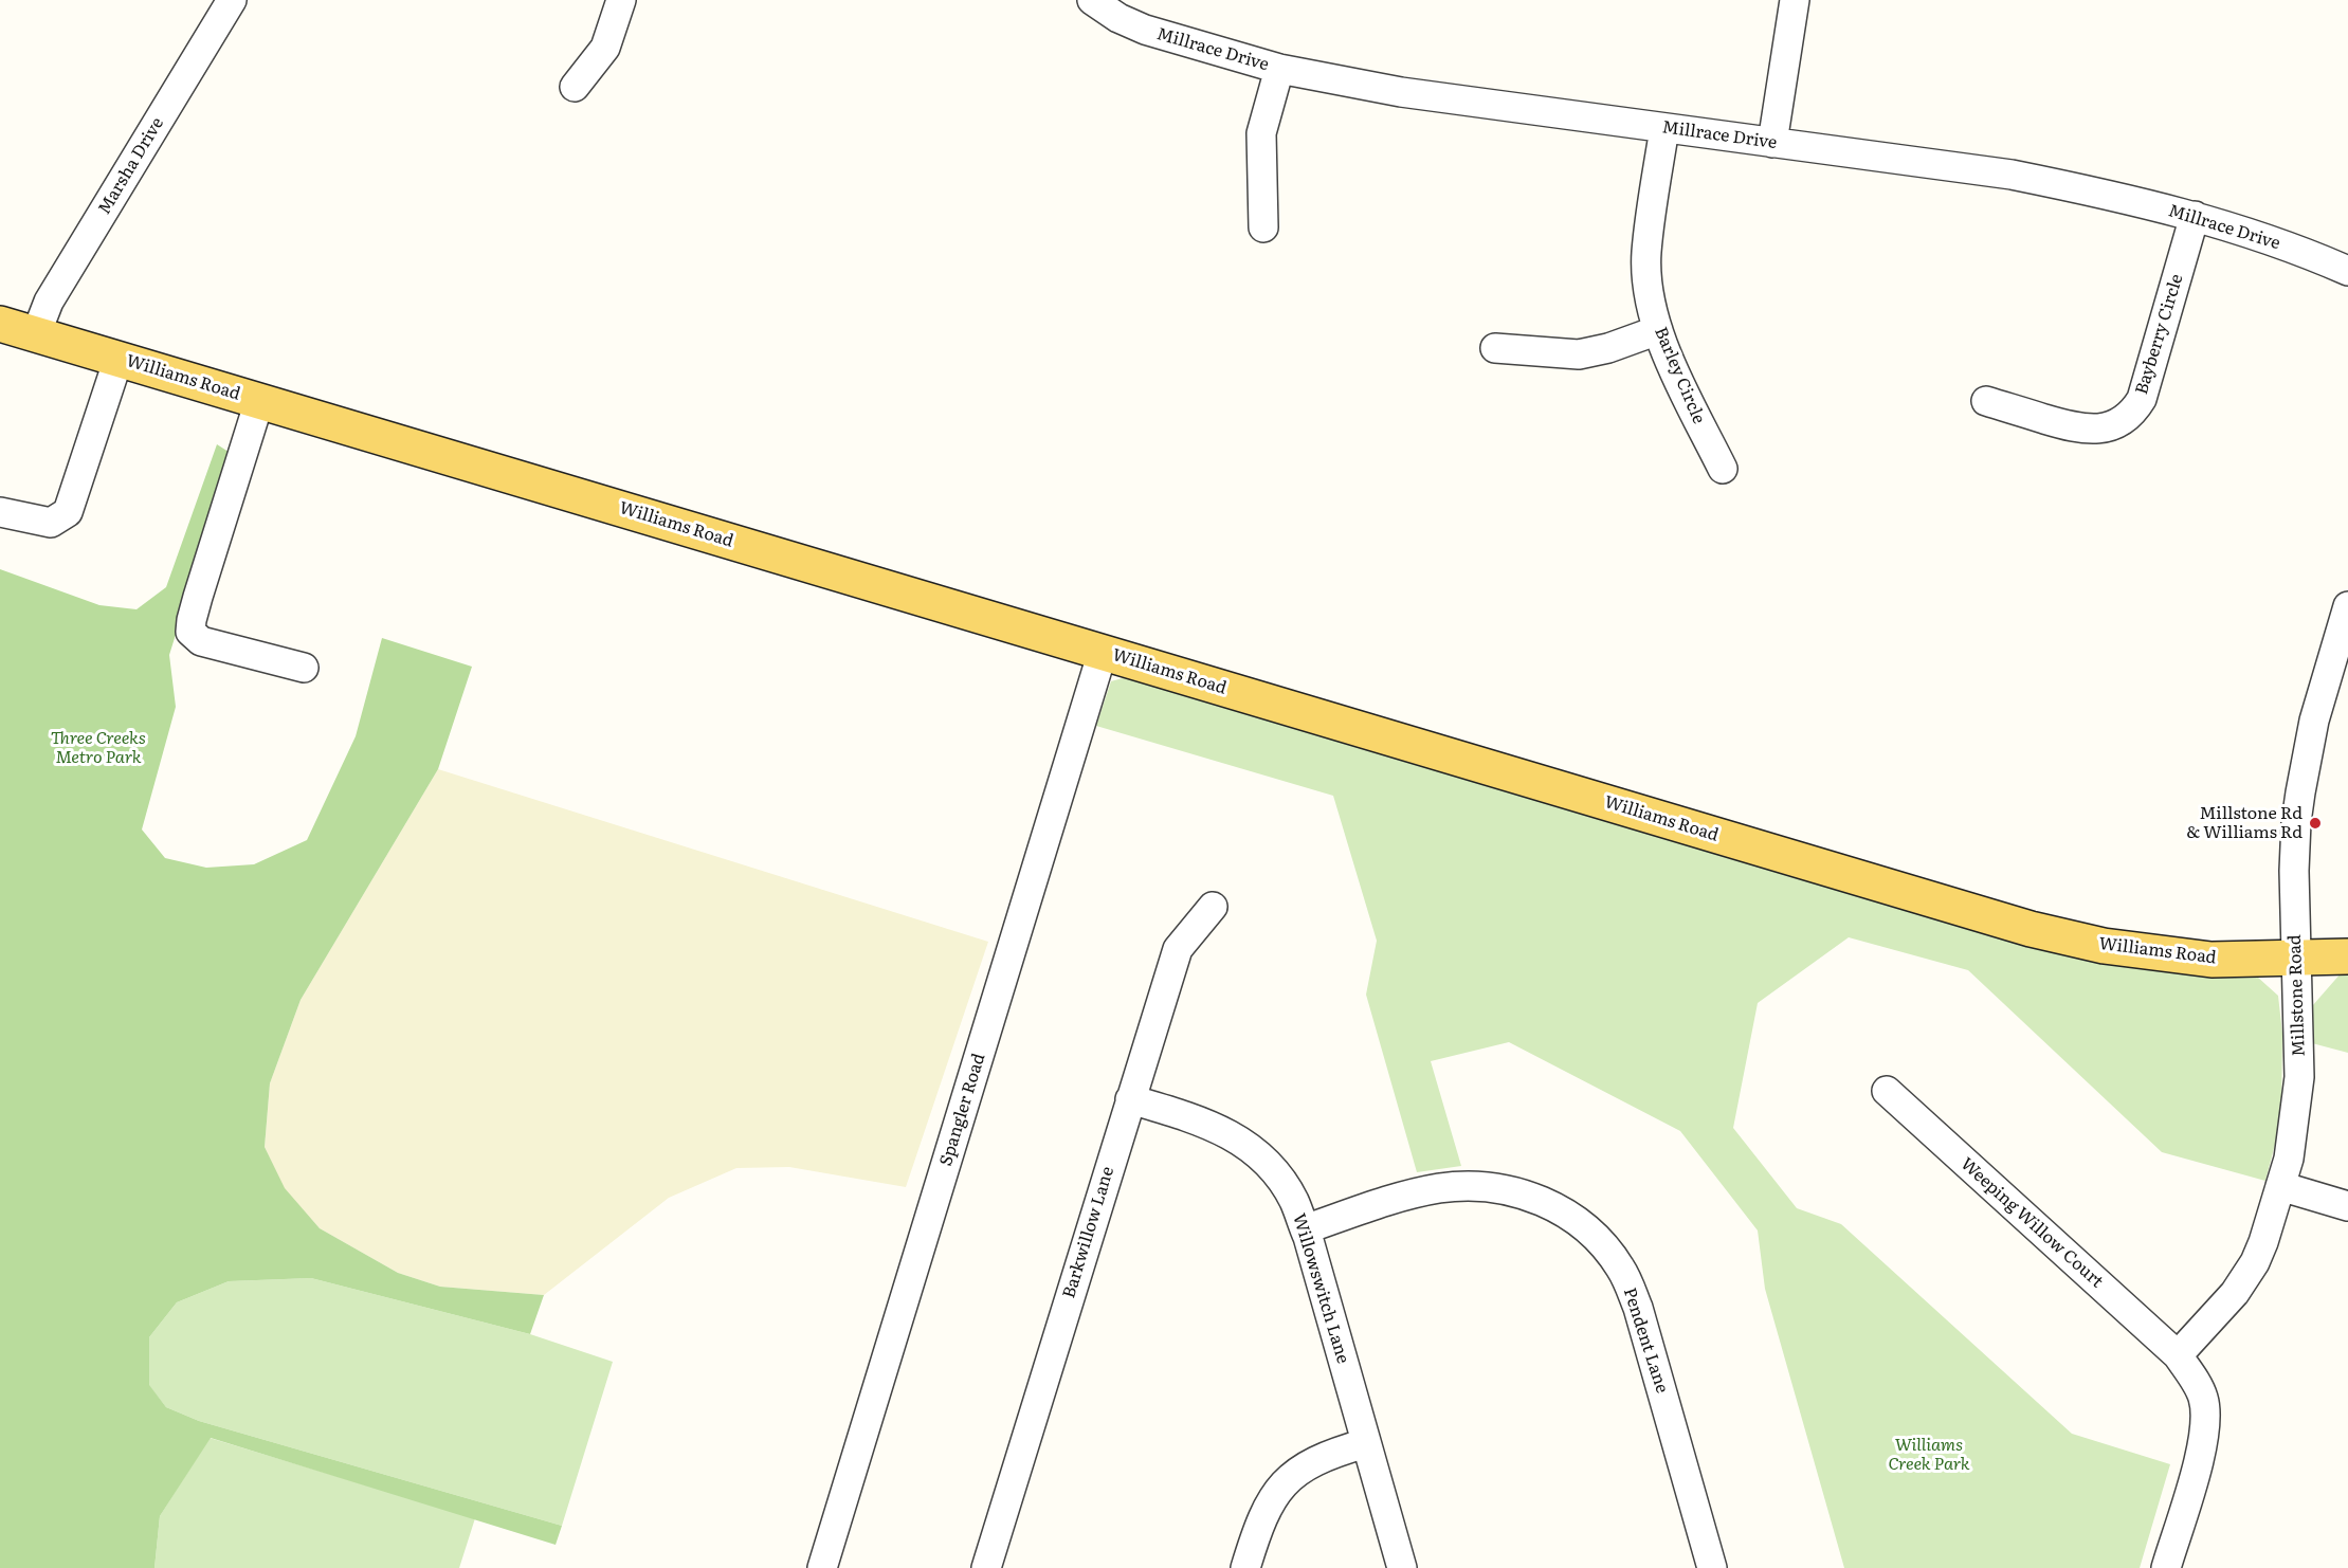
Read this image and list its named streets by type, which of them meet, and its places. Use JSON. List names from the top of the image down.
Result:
{
  "streets": {
    "main road": ["Williams Road"],
    "street": [
      "Millrace Drive",
      "Marsha Drive",
      "Bayberry Circle",
      "Barley Circle",
      "Millstone Road",
      "Spangler Road",
      "Weeping Willow Court",
      "Barkwillow Lane",
      "Willowswitch Lane",
      "Pendent Lane"
    ]
  },
  "crossings": [
    ["Millrace Drive", "Bayberry Circle"],
    ["Millrace Drive", "Barley Circle"],
    ["Marsha Drive", "Williams Road"],
    ["Williams Road", "Millstone Road"],
    ["Williams Road", "Spangler Road"],
    ["Millstone Road", "Weeping Willow Court"],
    ["Barkwillow Lane", "Willowswitch Lane"],
    ["Willowswitch Lane", "Pendent Lane"]
  ],
  "parks": ["Three Creeks Metro Park", "Williams Creek Park"],
  "places": ["Millstone Rd & Williams Rd"]
}
